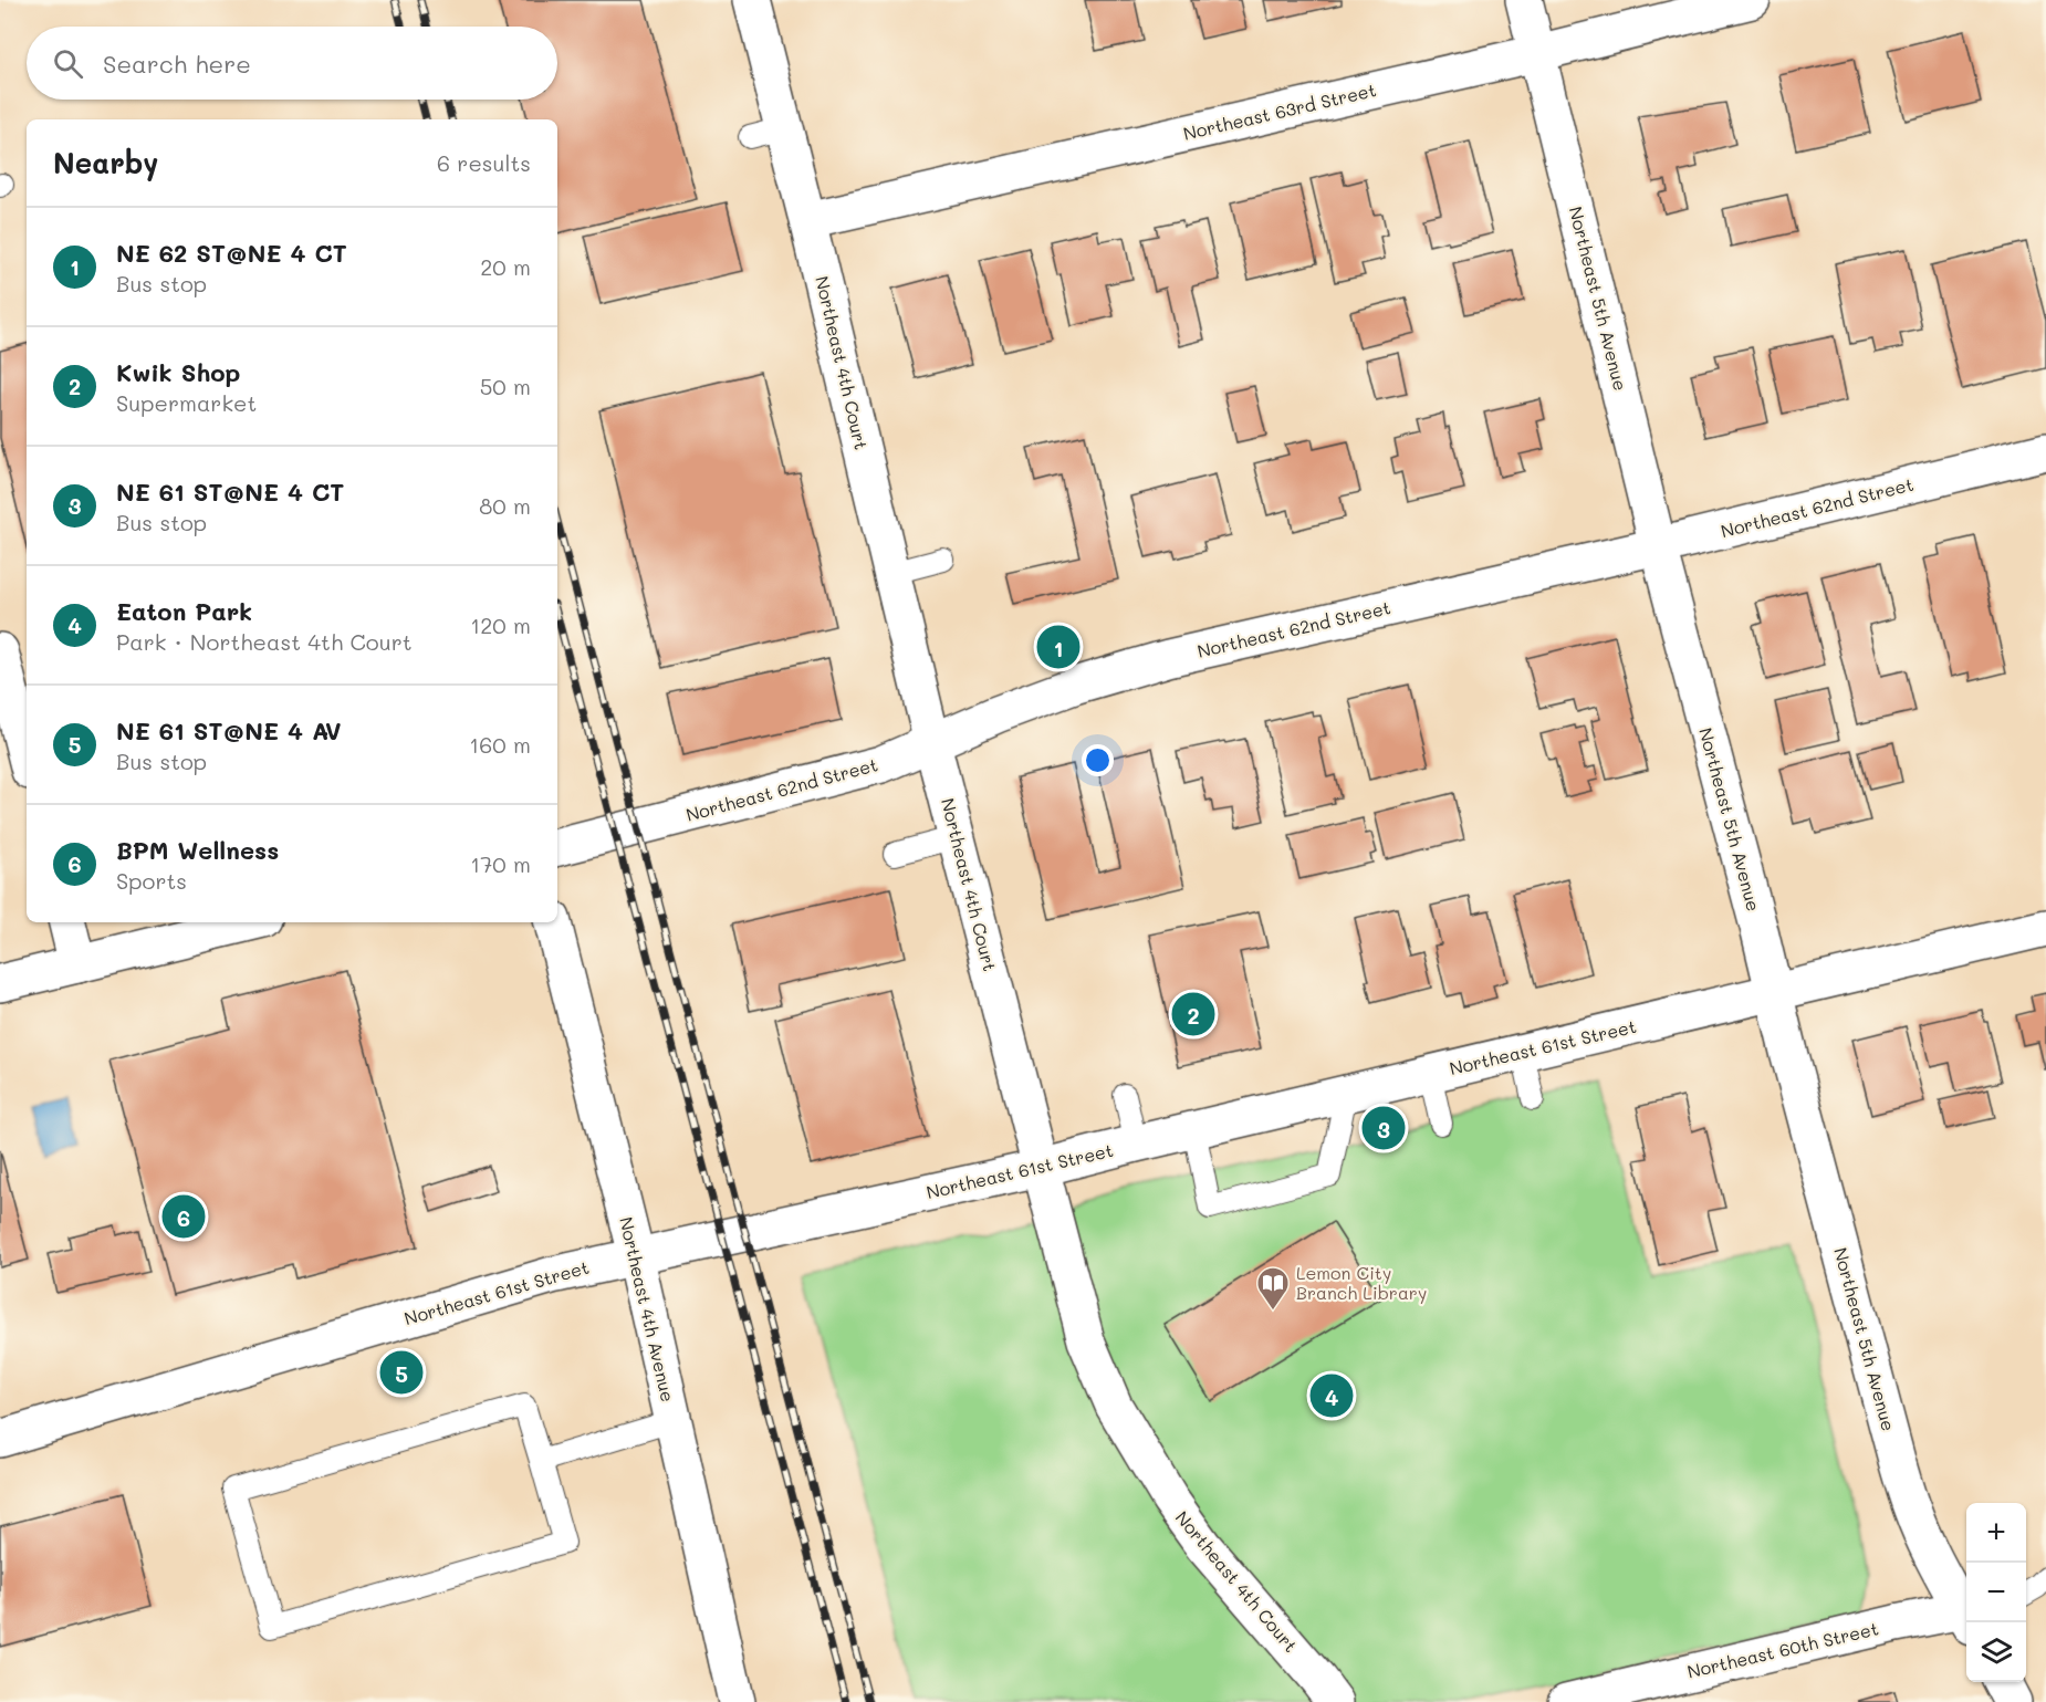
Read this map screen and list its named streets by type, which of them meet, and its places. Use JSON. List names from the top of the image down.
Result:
{
  "streets": {
    "street": [
      "Northeast 63rd Street",
      "Northeast 5th Avenue",
      "Northeast 4th Court",
      "Northeast 62nd Street",
      "Northeast 61st Street",
      "Northeast 4th Avenue",
      "Northeast 60th Street"
    ]
  },
  "crossings": [
    ["Northeast 63rd Street", "Northeast 5th Avenue"],
    ["Northeast 63rd Street", "Northeast 4th Court"],
    ["Northeast 5th Avenue", "Northeast 62nd Street"],
    ["Northeast 5th Avenue", "Northeast 61st Street"],
    ["Northeast 4th Court", "Northeast 62nd Street"],
    ["Northeast 4th Court", "Northeast 61st Street"],
    ["Northeast 61st Street", "Northeast 4th Avenue"]
  ],
  "places": {
    "library": ["Lemon City Branch Library"]
  },
  "page": {
    "search": "Search here",
    "heading": ["Nearby", "6 results"],
    "list": [
      {
        "mark": "1",
        "name": "NE 62 ST@NE 4 CT",
        "note": "Bus stop",
        "value": "20 m"
      },
      {
        "mark": "2",
        "name": "Kwik Shop",
        "note": "Supermarket",
        "value": "50 m"
      },
      {
        "mark": "3",
        "name": "NE 61 ST@NE 4 CT",
        "note": "Bus stop",
        "value": "80 m"
      },
      {
        "mark": "4",
        "name": "Eaton Park",
        "note": "Park · Northeast 4th Court",
        "value": "120 m"
      },
      {
        "mark": "5",
        "name": "NE 61 ST@NE 4 AV",
        "note": "Bus stop",
        "value": "160 m"
      },
      {
        "mark": "6",
        "name": "BPM Wellness",
        "note": "Sports",
        "value": "170 m"
      }
    ],
    "pins": [
      "1",
      "2",
      "3",
      "6",
      "5",
      "4"
    ],
    "map_buttons": ["+", "−"]
  }
}
